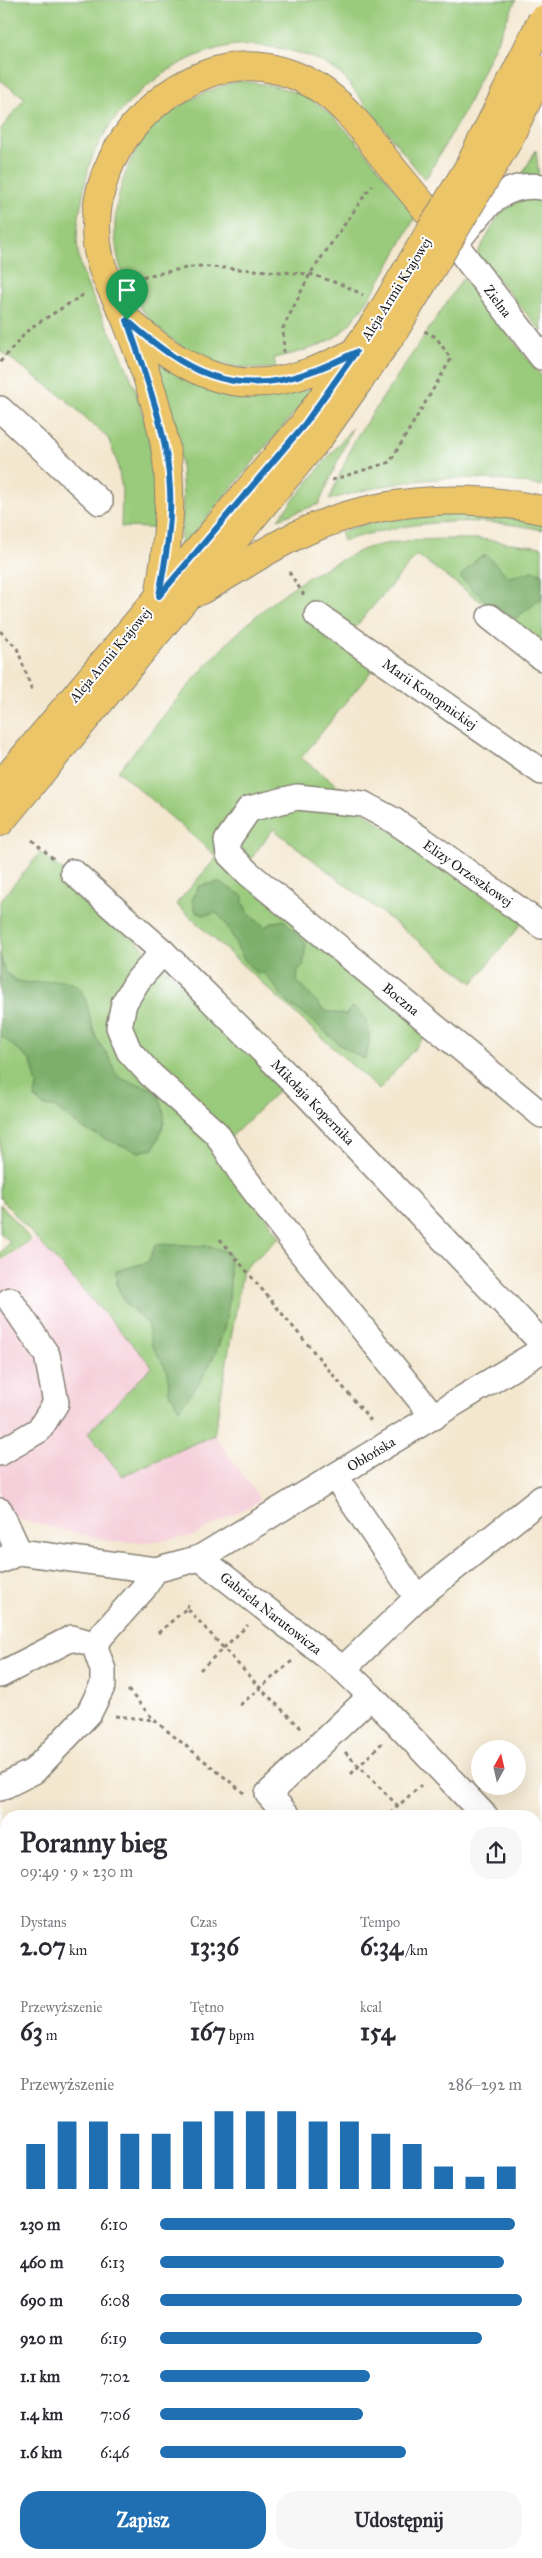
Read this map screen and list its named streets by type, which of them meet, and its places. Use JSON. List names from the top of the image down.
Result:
{
  "streets": {
    "main road": ["Aleja Armii Krajowej"],
    "street": [
      "Zielna",
      "Marii Konopnickiej",
      "Elizy Orzeszkowej",
      "Boczna",
      "Mikołaja Kopernika",
      "Obłońska",
      "Gabriela Narutowicza"
    ]
  },
  "crossings": [
    ["Elizy Orzeszkowej", "Boczna"],
    ["Obłońska", "Gabriela Narutowicza"]
  ],
  "north": "top",
  "page": {
    "heading": ["Poranny bieg", "09:49 · 9 × 230 m"],
    "stats": [
      ["Dystans", "2.07 km"],
      ["Czas", "13:36"],
      ["Tempo", "6:34 /km"],
      ["Przewyższenie", "63 m"],
      ["Tętno", "167 bpm"],
      ["kcal", "154"]
    ],
    "chart": ["Przewyższenie", "286–292 m"],
    "list": [
      {
        "name": "230 m",
        "note": "6:10"
      },
      {
        "name": "460 m",
        "note": "6:13"
      },
      {
        "name": "690 m",
        "note": "6:08"
      },
      {
        "name": "920 m",
        "note": "6:19"
      },
      {
        "name": "1.1 km",
        "note": "7:02"
      },
      {
        "name": "1.4 km",
        "note": "7:06"
      },
      {
        "name": "1.6 km",
        "note": "6:46"
      }
    ],
    "buttons": ["Zapisz", "Udostępnij"]
  }
}
